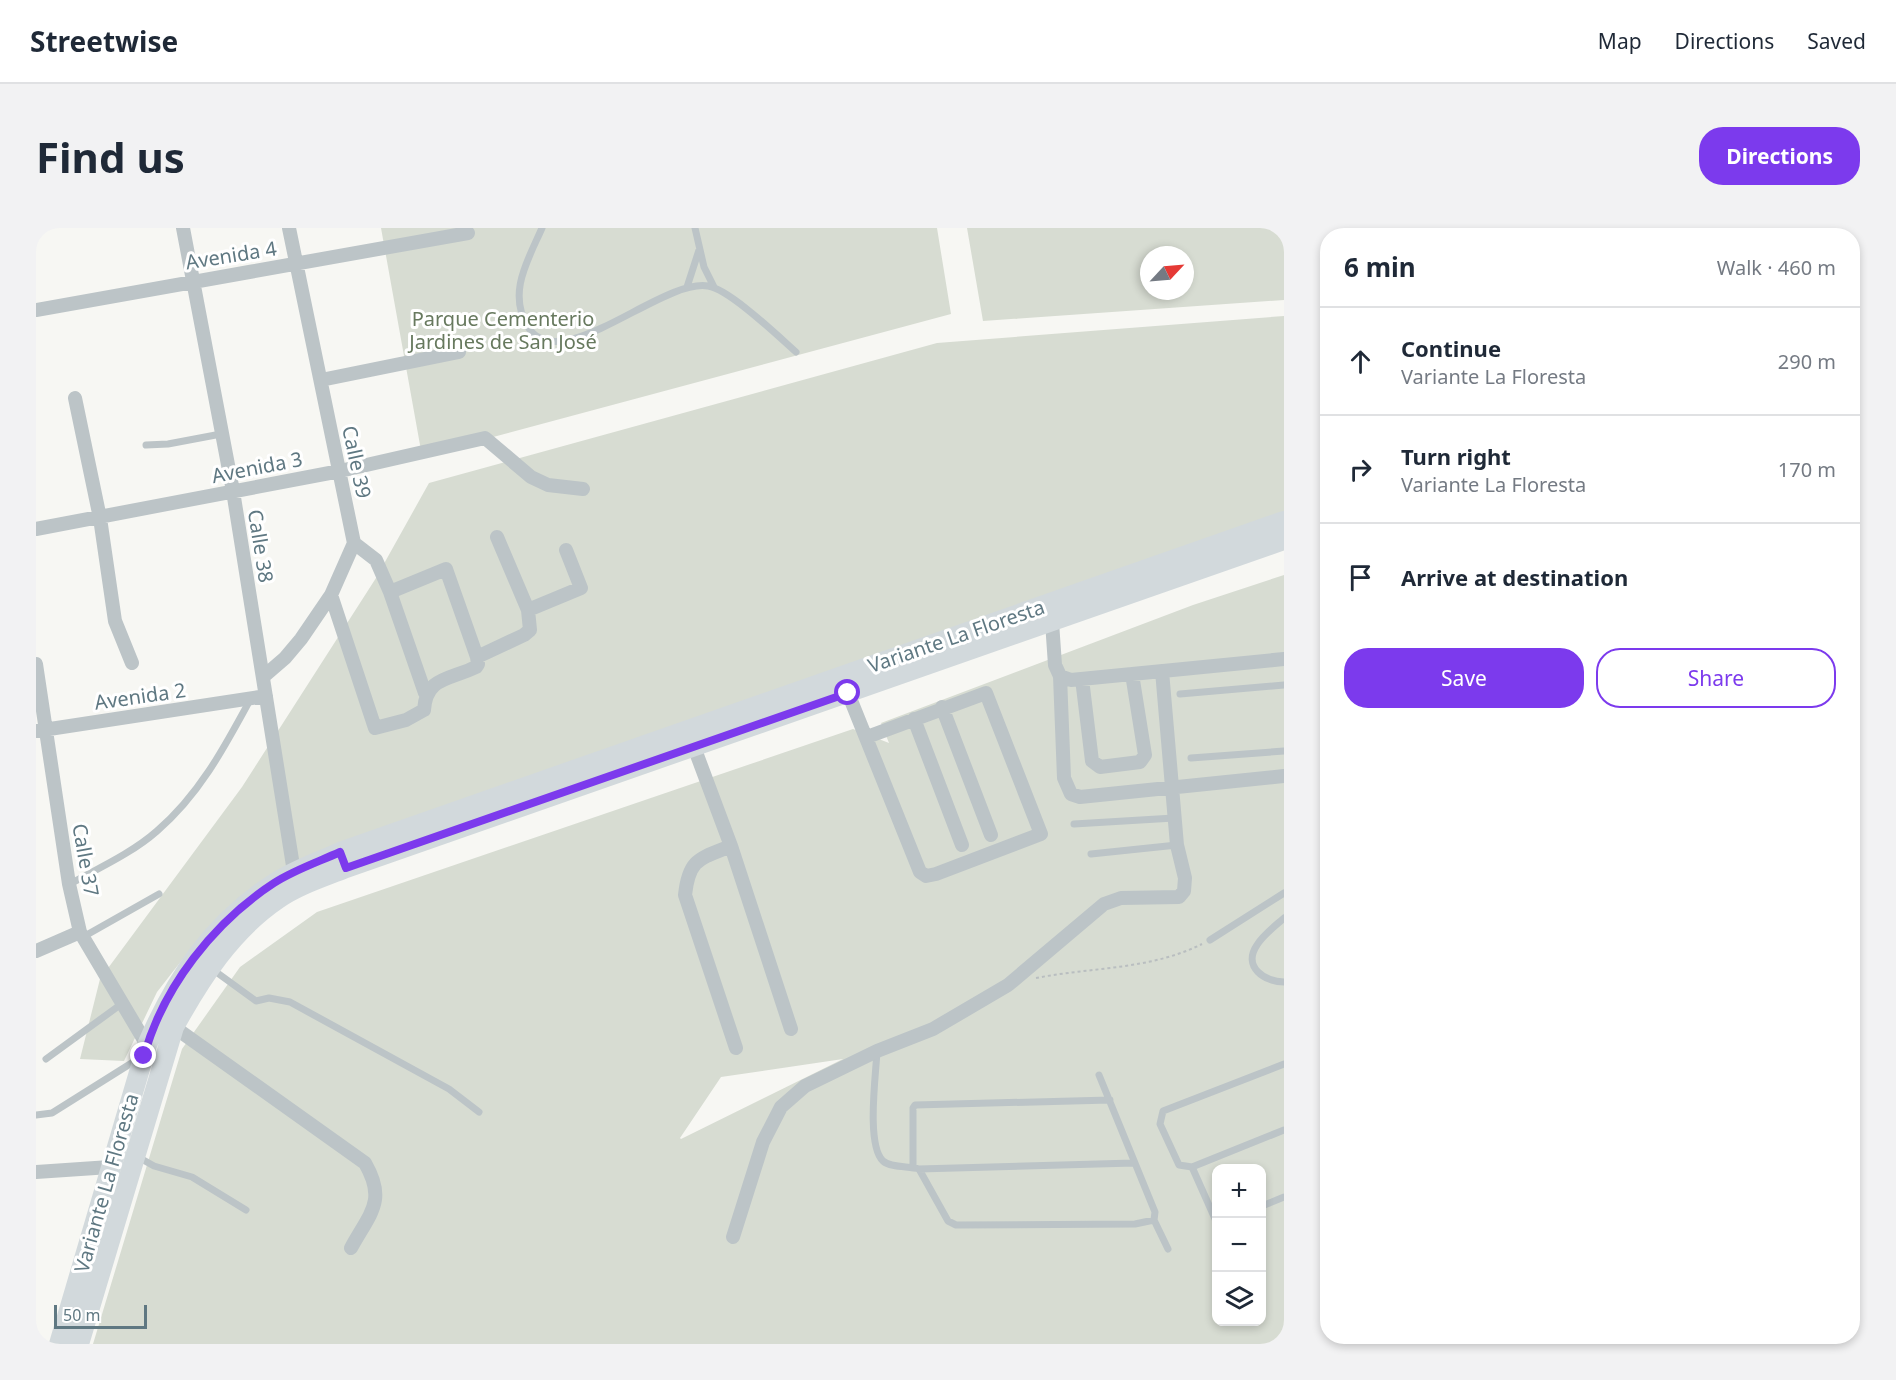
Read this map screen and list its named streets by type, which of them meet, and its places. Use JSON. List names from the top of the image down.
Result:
{
  "streets": {
    "main road": ["Variante La Floresta"],
    "street": [
      "Avenida 4",
      "Calle 39",
      "Avenida 3",
      "Calle 38",
      "Avenida 2",
      "Calle 37"
    ]
  },
  "crossings": [
    ["Avenida 4", "Calle 39"],
    ["Avenida 4", "Calle 38"],
    ["Calle 39", "Avenida 3"],
    ["Avenida 3", "Calle 38"],
    ["Calle 38", "Variante La Floresta"],
    ["Variante La Floresta", "Calle 37"],
    ["Avenida 2", "Calle 37"]
  ],
  "parks": ["Parque Cementerio Jardines de San José"],
  "scale_bar": "50 m",
  "north": "top right",
  "page": {
    "header": "Streetwise",
    "nav": ["Map", "Directions", "Saved"],
    "buttons": [
      "Directions",
      ["Save", "Share"]
    ],
    "title": "Find us",
    "heading": ["6 min", "Walk · 460 m"],
    "list": [
      ["Continue", "Variante La Floresta", "290 m"],
      ["Turn right", "Variante La Floresta", "170 m"],
      "Arrive at destination"
    ],
    "map_buttons": ["+", "−"],
    "scale": "50 m"
  }
}
